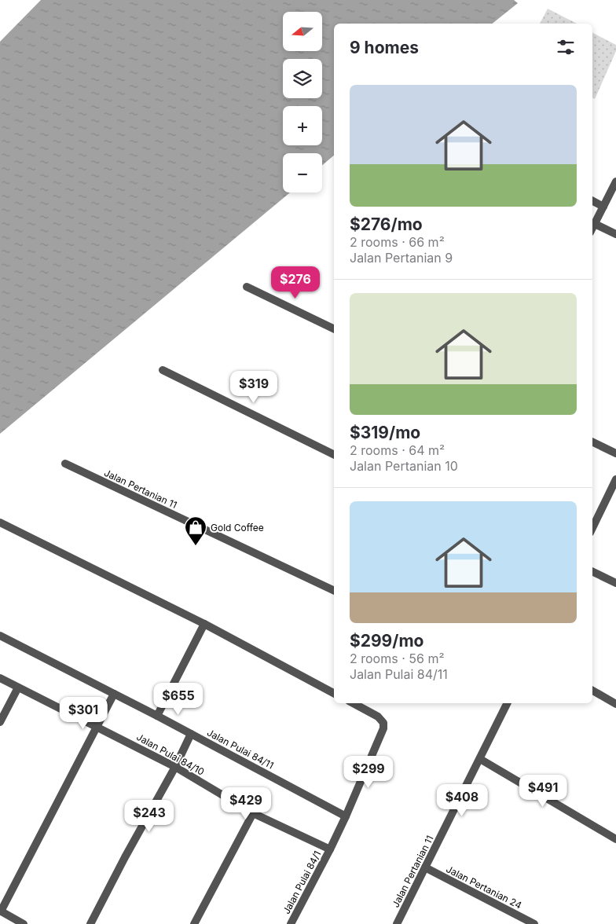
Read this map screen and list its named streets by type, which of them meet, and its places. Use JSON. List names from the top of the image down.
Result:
{
  "streets": {
    "street": [
      "Jalan Pertanian 11",
      "Jalan Pulai 84/11",
      "Jalan Pulai 84/10",
      "Jalan Pulai 84/1",
      "Jalan Pertanian 24"
    ]
  },
  "crossings": [
    ["Jalan Pertanian 11", "Jalan Pertanian 24"],
    ["Jalan Pulai 84/10", "Jalan Pulai 84/1"]
  ],
  "places": {
    "shop": ["Gold Coffee"]
  },
  "north": "left",
  "page": {
    "map_buttons": ["+", "−"],
    "heading": "9 homes",
    "list": [
      {
        "name": "$276/mo",
        "note": "2 rooms · 66 m² · Jalan Pertanian 9"
      },
      {
        "name": "$319/mo",
        "note": "2 rooms · 64 m² · Jalan Pertanian 10"
      },
      {
        "name": "$299/mo",
        "note": "2 rooms · 56 m² · Jalan Pulai 84/11"
      }
    ],
    "price": [
      "$276",
      "$319",
      "$655",
      "$301",
      "$299",
      "$491",
      "$408",
      "$429",
      "$243"
    ]
  }
}
